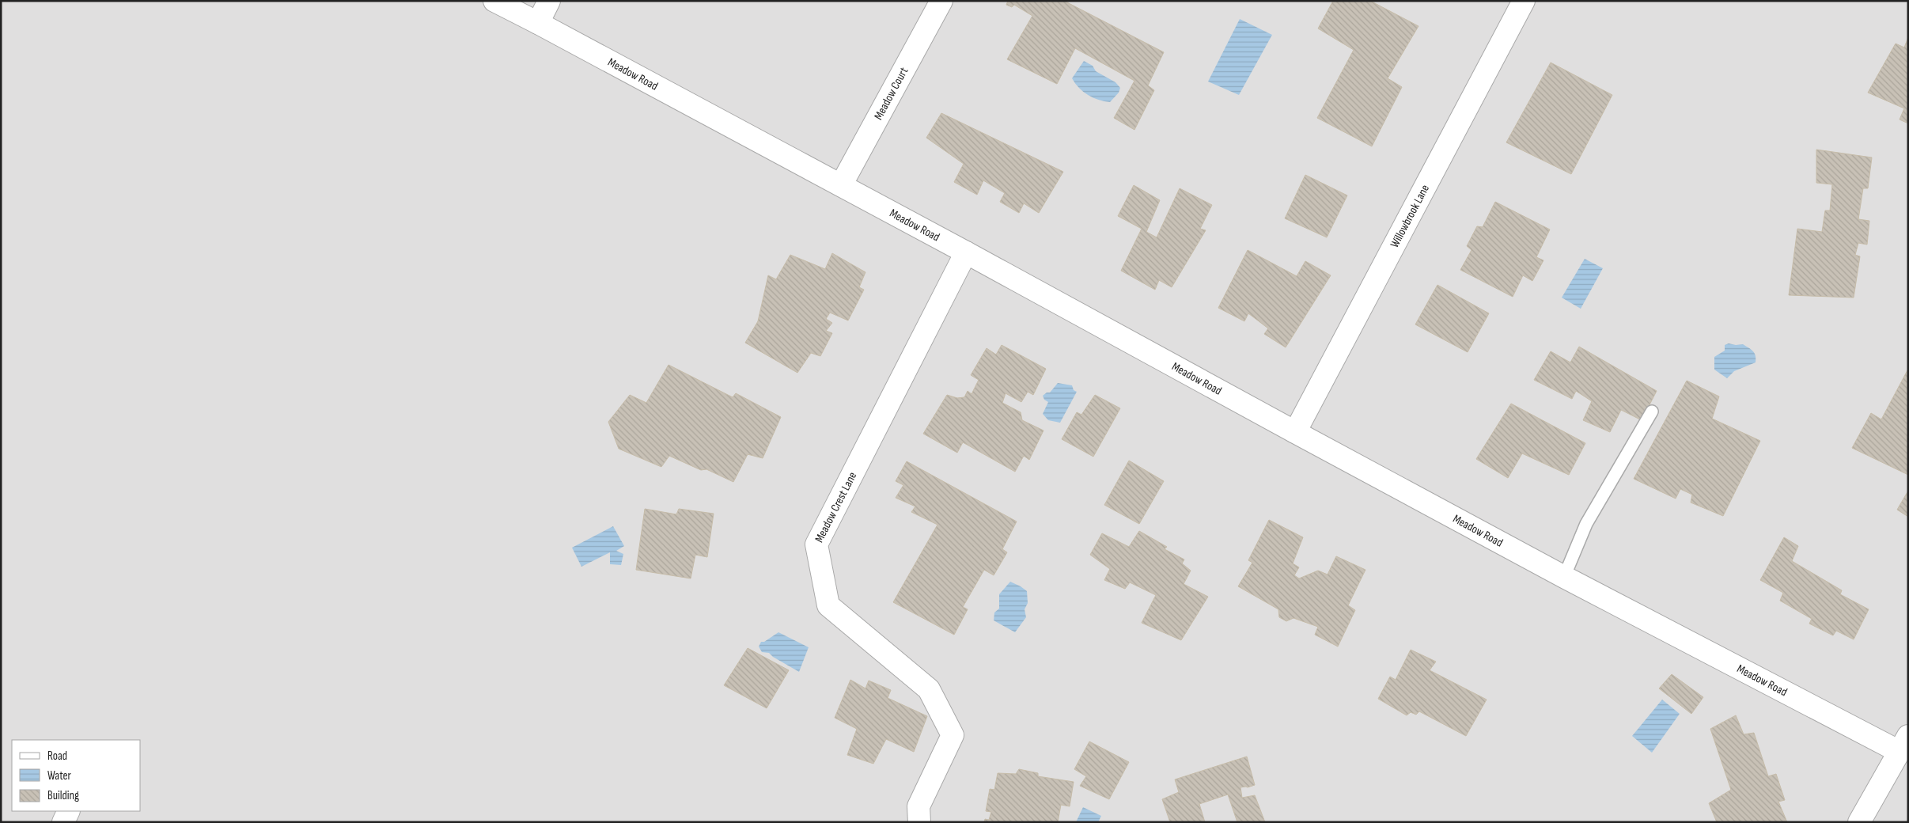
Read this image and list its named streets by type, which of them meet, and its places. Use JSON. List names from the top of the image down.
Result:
{
  "streets": {
    "street": [
      "Meadow Road",
      "Meadow Court",
      "Willowbrook Lane",
      "Meadow Crest Lane"
    ]
  },
  "crossings": [
    ["Meadow Road", "Meadow Court"],
    ["Meadow Road", "Willowbrook Lane"],
    ["Meadow Road", "Meadow Crest Lane"]
  ],
  "legend": ["Road", "Water", "Building"]
}
